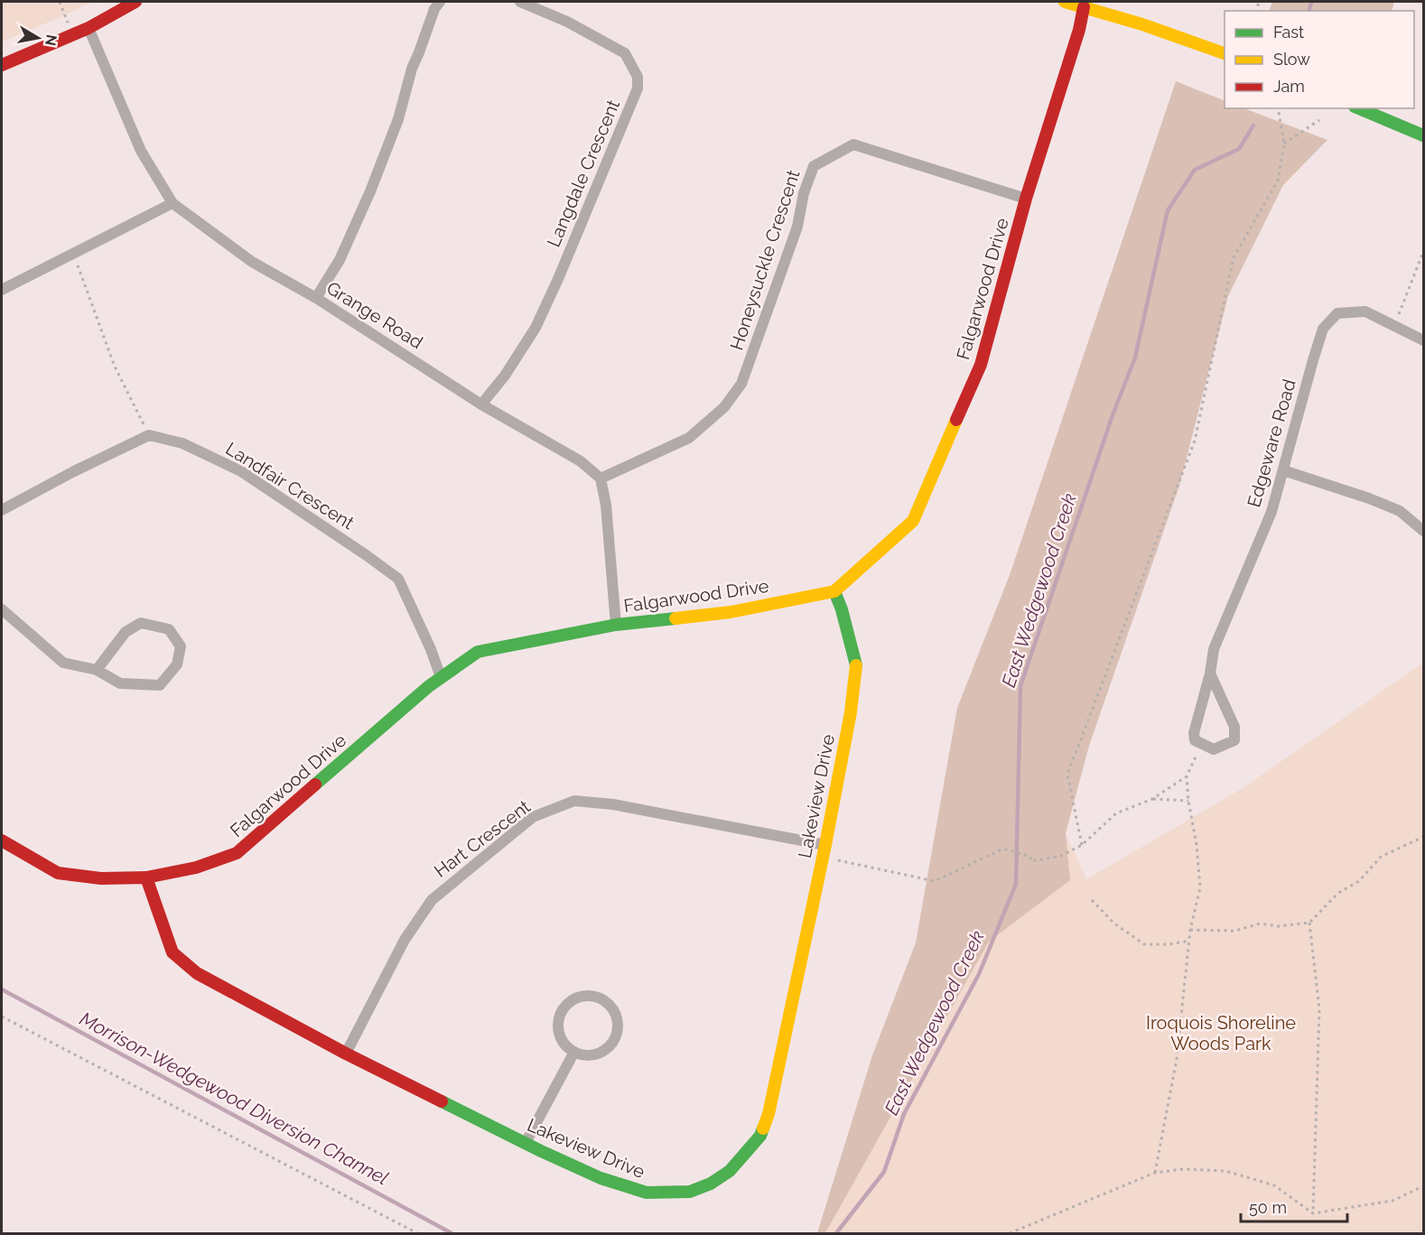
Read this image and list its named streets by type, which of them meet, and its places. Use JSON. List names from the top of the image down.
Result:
{
  "streets": {
    "street": [
      "Langdale Crescent",
      "Honeysuckle Crescent",
      "Falgarwood Drive",
      "Grange Road",
      "Edgeware Road",
      "Landfair Crescent",
      "Lakeview Drive",
      "Hart Crescent"
    ]
  },
  "crossings": [
    ["Langdale Crescent", "Grange Road"],
    ["Honeysuckle Crescent", "Falgarwood Drive"],
    ["Honeysuckle Crescent", "Grange Road"],
    ["Falgarwood Drive", "Landfair Crescent"],
    ["Falgarwood Drive", "Lakeview Drive"],
    ["Lakeview Drive", "Hart Crescent"]
  ],
  "water": ["East Wedgewood Creek", "Morrison-Wedgewood Diversion Channel"],
  "parks": ["Iroquois Shoreline Woods Park"],
  "legend": ["Fast", "Slow", "Jam"],
  "scale_bar": "50 m",
  "north": "right"
}
